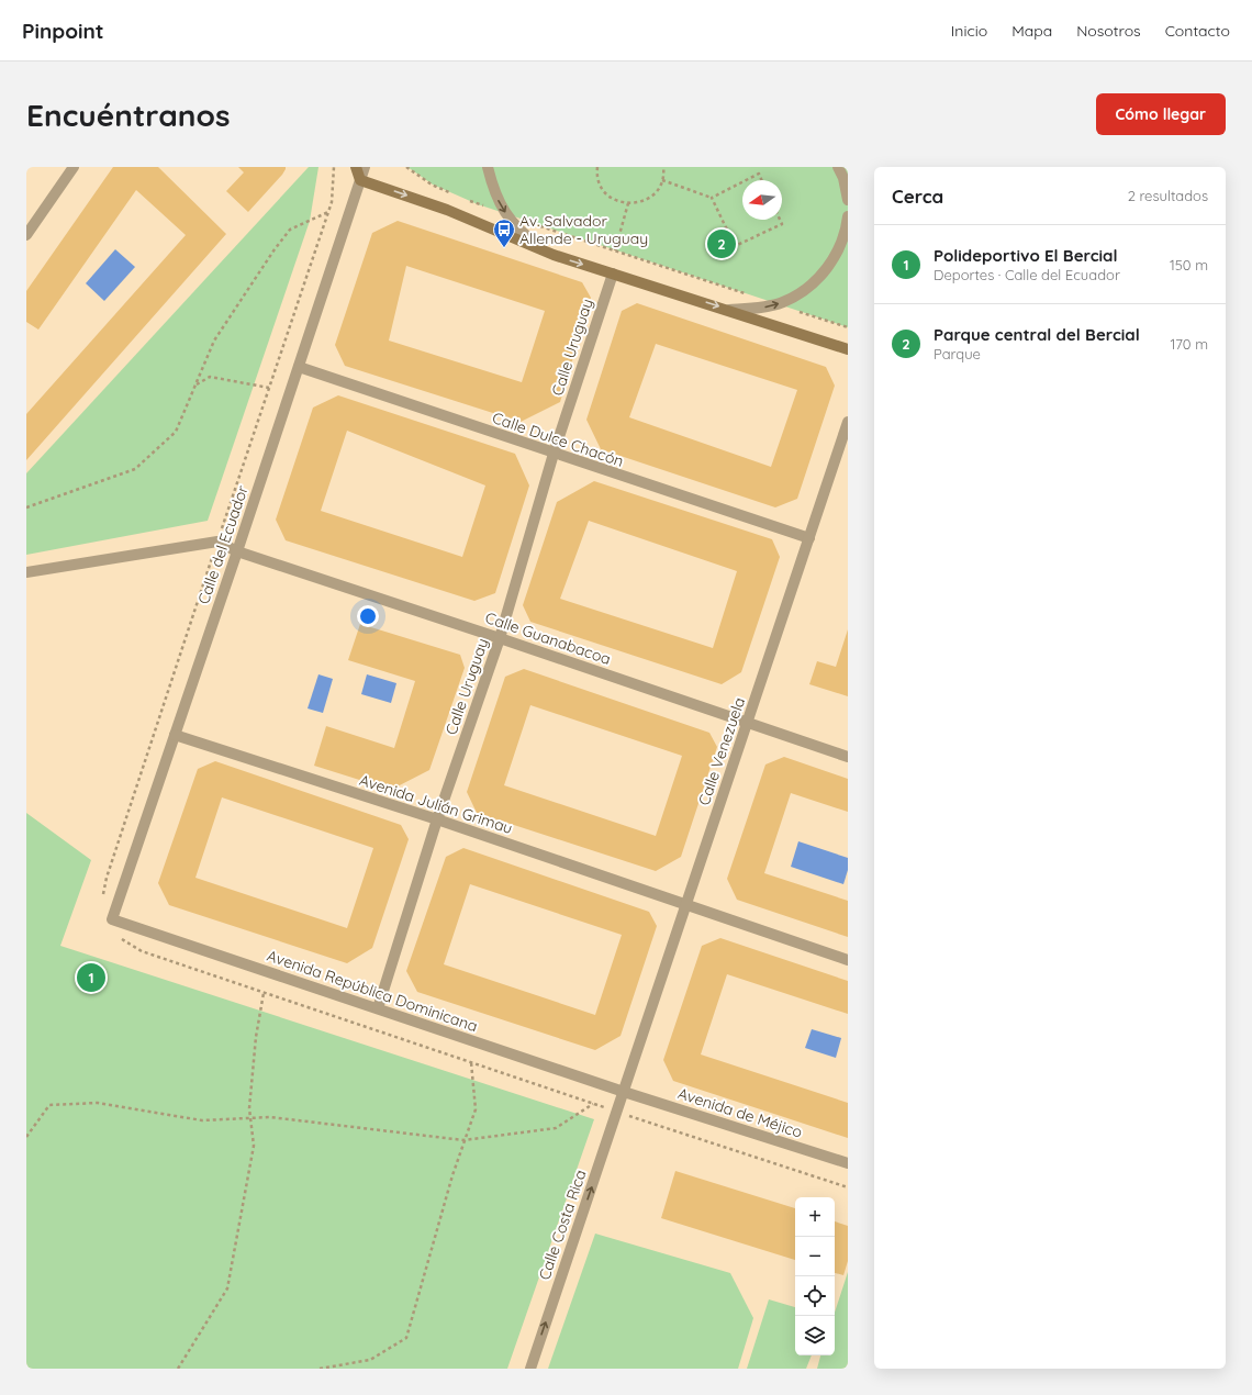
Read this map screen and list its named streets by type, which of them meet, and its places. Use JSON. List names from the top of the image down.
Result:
{
  "streets": {
    "street": [
      "Calle Uruguay",
      "Calle Dulce Chacón",
      "Calle del Ecuador",
      "Calle Guanabacoa",
      "Calle Venezuela",
      "Avenida Julián Grimau",
      "Avenida República Dominicana",
      "Avenida de Méjico",
      "Calle Costa Rica"
    ]
  },
  "crossings": [
    ["Calle Uruguay", "Calle Dulce Chacón"],
    ["Calle Uruguay", "Calle Guanabacoa"],
    ["Calle Uruguay", "Avenida Julián Grimau"],
    ["Calle Uruguay", "Avenida República Dominicana"],
    ["Calle Dulce Chacón", "Calle del Ecuador"],
    ["Calle Dulce Chacón", "Calle Venezuela"],
    ["Calle del Ecuador", "Calle Guanabacoa"],
    ["Calle del Ecuador", "Avenida Julián Grimau"],
    ["Calle del Ecuador", "Avenida República Dominicana"],
    ["Calle Guanabacoa", "Calle Venezuela"],
    ["Calle Venezuela", "Avenida Julián Grimau"],
    ["Calle Venezuela", "Avenida República Dominicana"],
    ["Calle Venezuela", "Avenida de Méjico"],
    ["Calle Venezuela", "Calle Costa Rica"],
    ["Avenida República Dominicana", "Avenida de Méjico"],
    ["Avenida República Dominicana", "Calle Costa Rica"],
    ["Avenida de Méjico", "Calle Costa Rica"]
  ],
  "one_way": ["Calle Costa Rica"],
  "places": {
    "bus stop": ["Av. Salvador Allende - Uruguay"]
  },
  "north": "left",
  "page": {
    "header": "Pinpoint",
    "nav": [
      "Inicio",
      "Mapa",
      "Nosotros",
      "Contacto"
    ],
    "buttons": "Cómo llegar",
    "title": "Encuéntranos",
    "heading": ["Cerca", "2 resultados"],
    "list": [
      {
        "mark": "1",
        "name": "Polideportivo El Bercial",
        "note": "Deportes · Calle del Ecuador",
        "value": "150 m"
      },
      {
        "mark": "2",
        "name": "Parque central del Bercial",
        "note": "Parque",
        "value": "170 m"
      }
    ],
    "pins": ["2", "1"],
    "map_buttons": ["+", "−"]
  }
}
